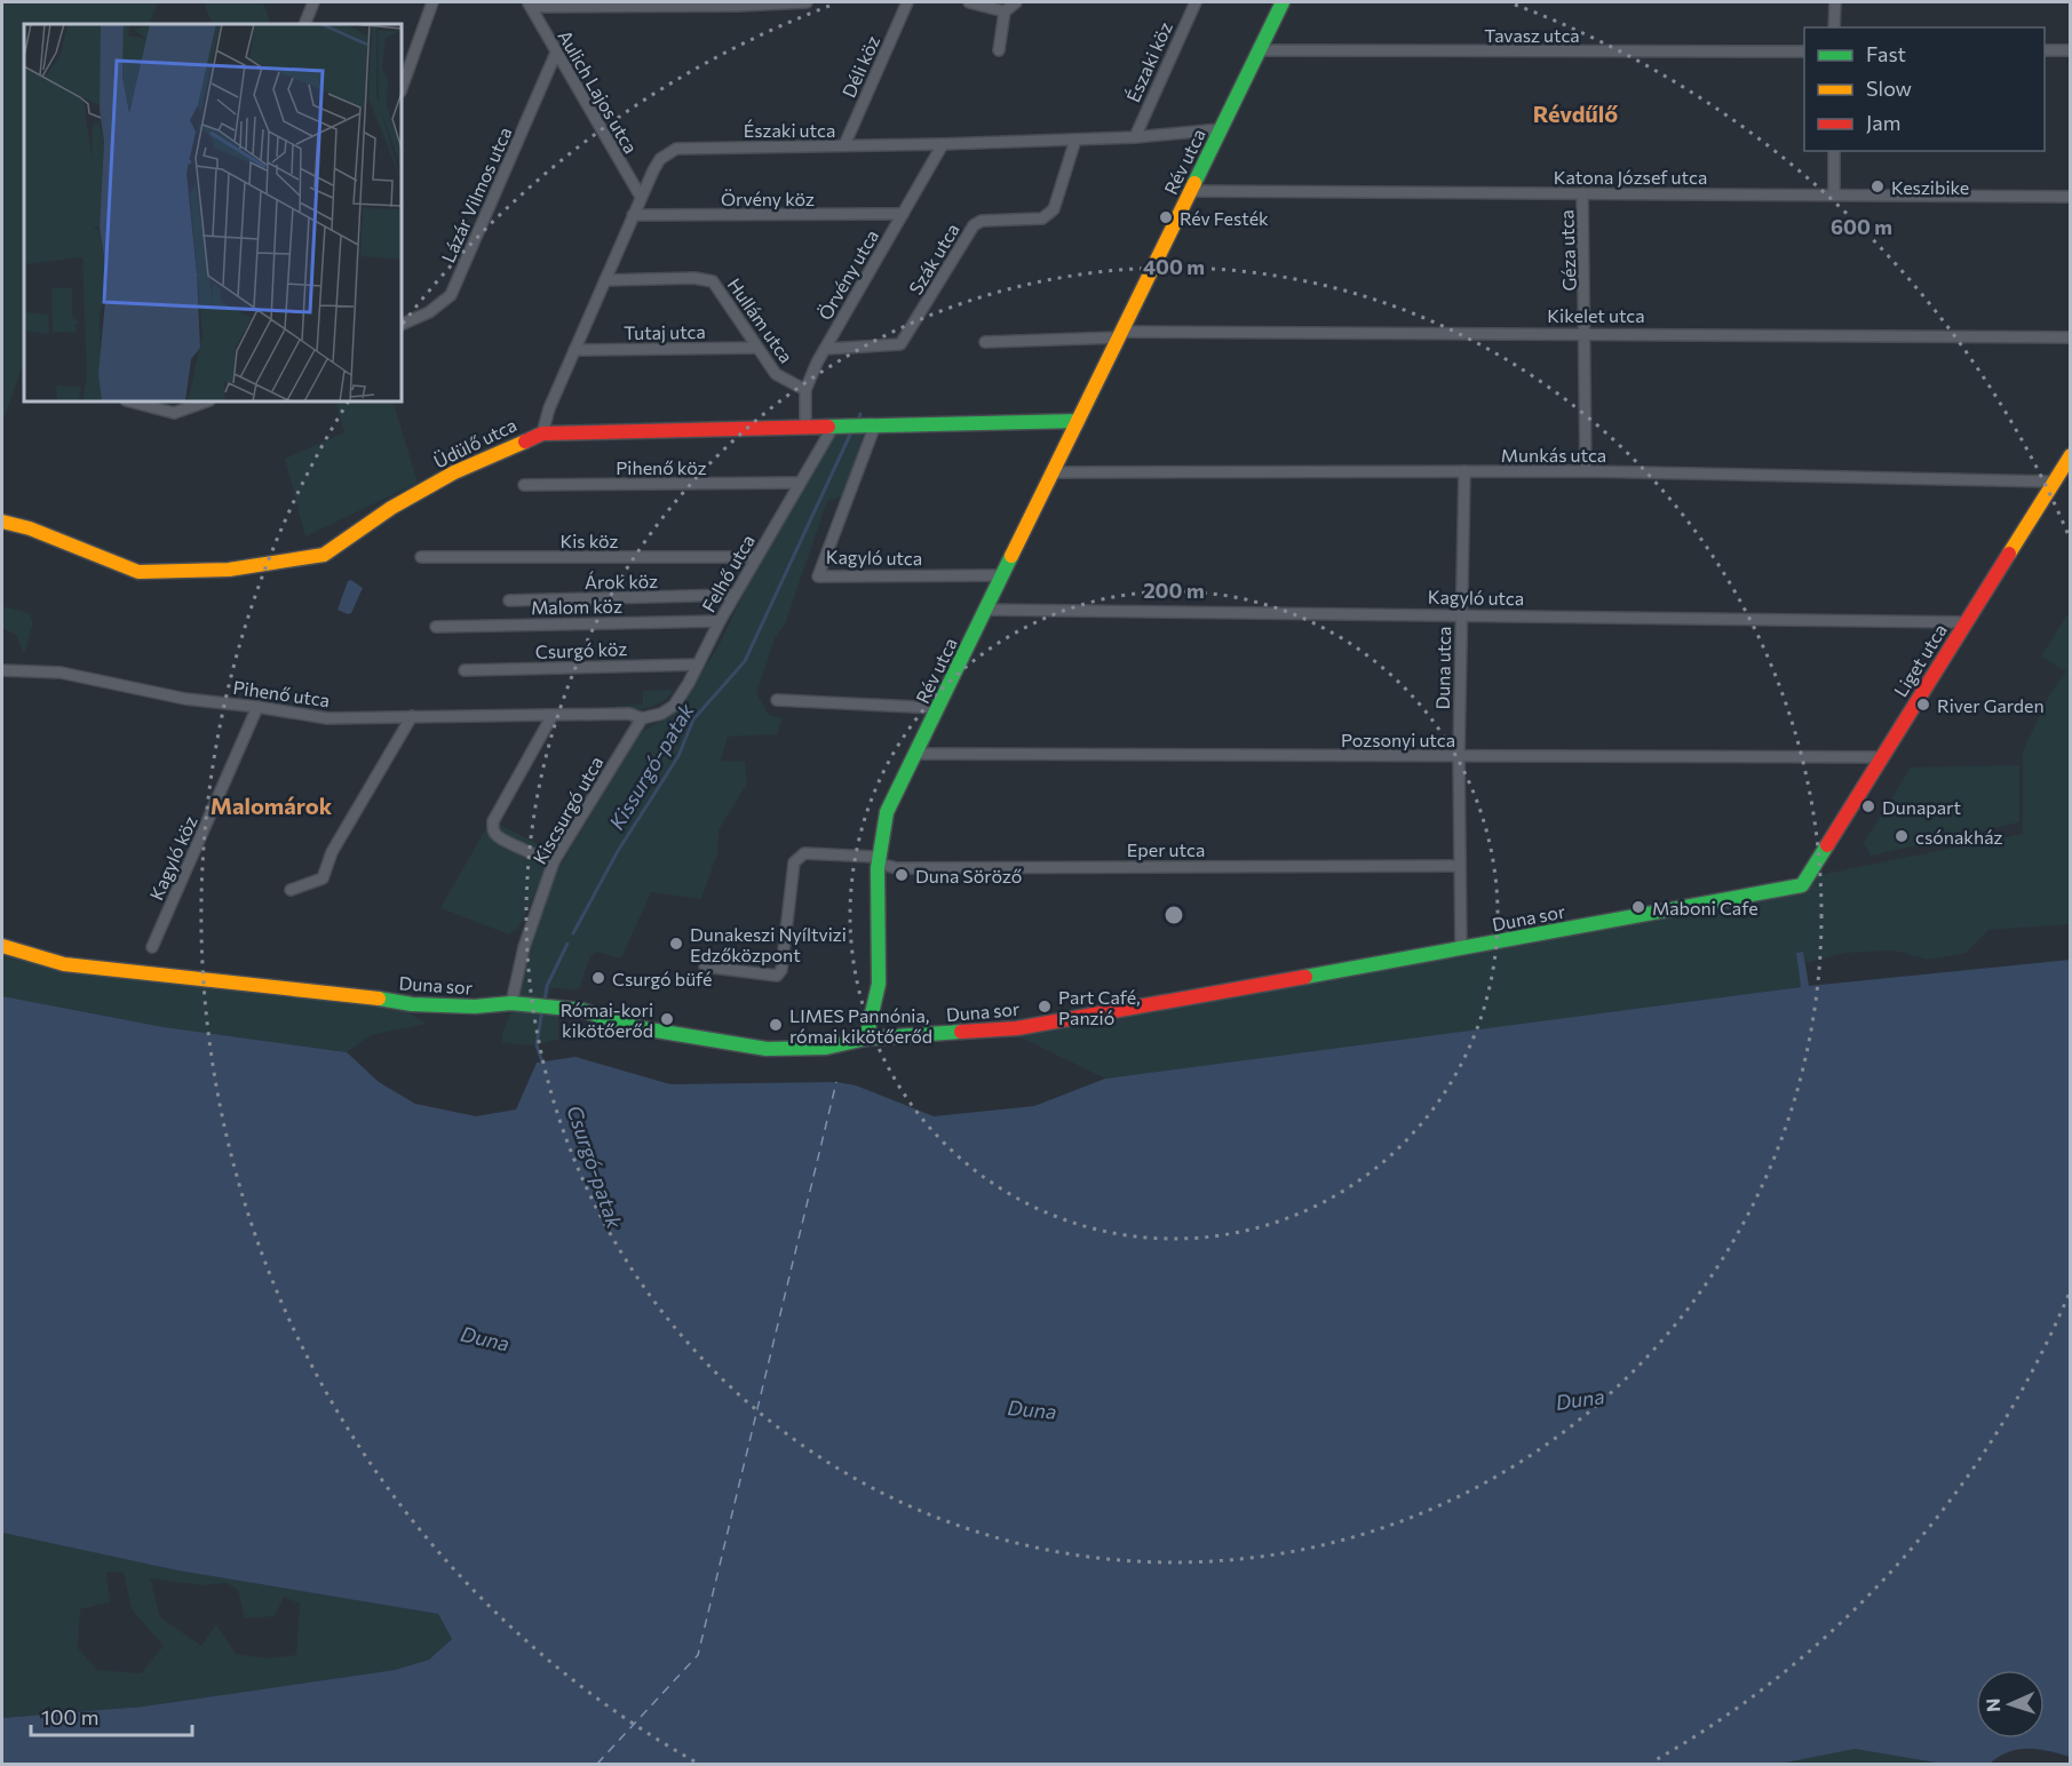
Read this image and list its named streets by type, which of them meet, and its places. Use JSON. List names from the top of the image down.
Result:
{
  "streets": {
    "street": [
      "Tavasz utca",
      "Északi köz",
      "Déli köz",
      "Aulich Lajos utca",
      "Északi utca",
      "Rév utca",
      "Katona József utca",
      "Lázár Vilmos utca",
      "Örvény köz",
      "Géza utca",
      "Szák utca",
      "Örvény utca",
      "Kikelet utca",
      "Hullám utca",
      "Tutaj utca",
      "Üdülő utca",
      "Munkás utca",
      "Pihenő köz",
      "Kis köz",
      "Kagyló utca",
      "Felhő utca",
      "Árok köz",
      "Malom köz",
      "Csurgó köz",
      "Liget utca",
      "Duna utca",
      "Pihenő utca",
      "Pozsonyi utca",
      "Kiscsurgó utca",
      "Eper utca",
      "Kagyló köz",
      "Duna sor"
    ]
  },
  "crossings": [
    ["Tavasz utca", "Rév utca"],
    ["Északi köz", "Északi utca"],
    ["Déli köz", "Északi utca"],
    ["Aulich Lajos utca", "Északi utca"],
    ["Aulich Lajos utca", "Lázár Vilmos utca"],
    ["Északi utca", "Rév utca"],
    ["Északi utca", "Örvény köz"],
    ["Északi utca", "Szák utca"],
    ["Északi utca", "Örvény utca"],
    ["Északi utca", "Hullám utca"],
    ["Északi utca", "Tutaj utca"],
    ["Északi utca", "Üdülő utca"],
    ["Rév utca", "Katona József utca"],
    ["Rév utca", "Kikelet utca"],
    ["Rév utca", "Üdülő utca"],
    ["Rév utca", "Munkás utca"],
    ["Rév utca", "Kagyló utca"],
    ["Rév utca", "Pozsonyi utca"],
    ["Rév utca", "Eper utca"],
    ["Rév utca", "Duna sor"],
    ["Katona József utca", "Géza utca"],
    ["Örvény köz", "Örvény utca"],
    ["Géza utca", "Kikelet utca"],
    ["Géza utca", "Munkás utca"],
    ["Szák utca", "Örvény utca"],
    ["Örvény utca", "Hullám utca"],
    ["Örvény utca", "Üdülő utca"],
    ["Hullám utca", "Tutaj utca"],
    ["Üdülő utca", "Kagyló utca"],
    ["Üdülő utca", "Felhő utca"],
    ["Munkás utca", "Liget utca"],
    ["Munkás utca", "Duna utca"],
    ["Pihenő köz", "Felhő utca"],
    ["Kis köz", "Felhő utca"],
    ["Kagyló utca", "Liget utca"],
    ["Kagyló utca", "Duna utca"],
    ["Felhő utca", "Árok köz"],
    ["Felhő utca", "Malom köz"],
    ["Felhő utca", "Csurgó köz"],
    ["Felhő utca", "Pihenő utca"],
    ["Felhő utca", "Kiscsurgó utca"],
    ["Liget utca", "Pozsonyi utca"],
    ["Liget utca", "Duna sor"],
    ["Duna utca", "Pozsonyi utca"],
    ["Duna utca", "Eper utca"],
    ["Duna utca", "Duna sor"],
    ["Pihenő utca", "Kiscsurgó utca"],
    ["Pihenő utca", "Kagyló köz"],
    ["Kiscsurgó utca", "Duna sor"]
  ],
  "districts": ["Révdűlő", "Malomárok"],
  "water": ["Kissurgó-patak", "Csurgó-patak", "Duna"],
  "places": [
    "Keszibike",
    "Rév Festék",
    "River Garden",
    "Dunapart",
    "csónakház",
    "Duna Söröző",
    "Maboni Cafe",
    "Dunakeszi Nyíltvizi Edzőközpont",
    "Csurgó büfé",
    "Part Café, Panzió",
    "Római-kori kikötőerőd",
    "LIMES Pannónia, római kikötőerőd"
  ],
  "legend": ["Fast", "Slow", "Jam"],
  "scale_bar": "100 m",
  "north": "left",
  "rings": ["600 m", "400 m", "200 m"]
}
